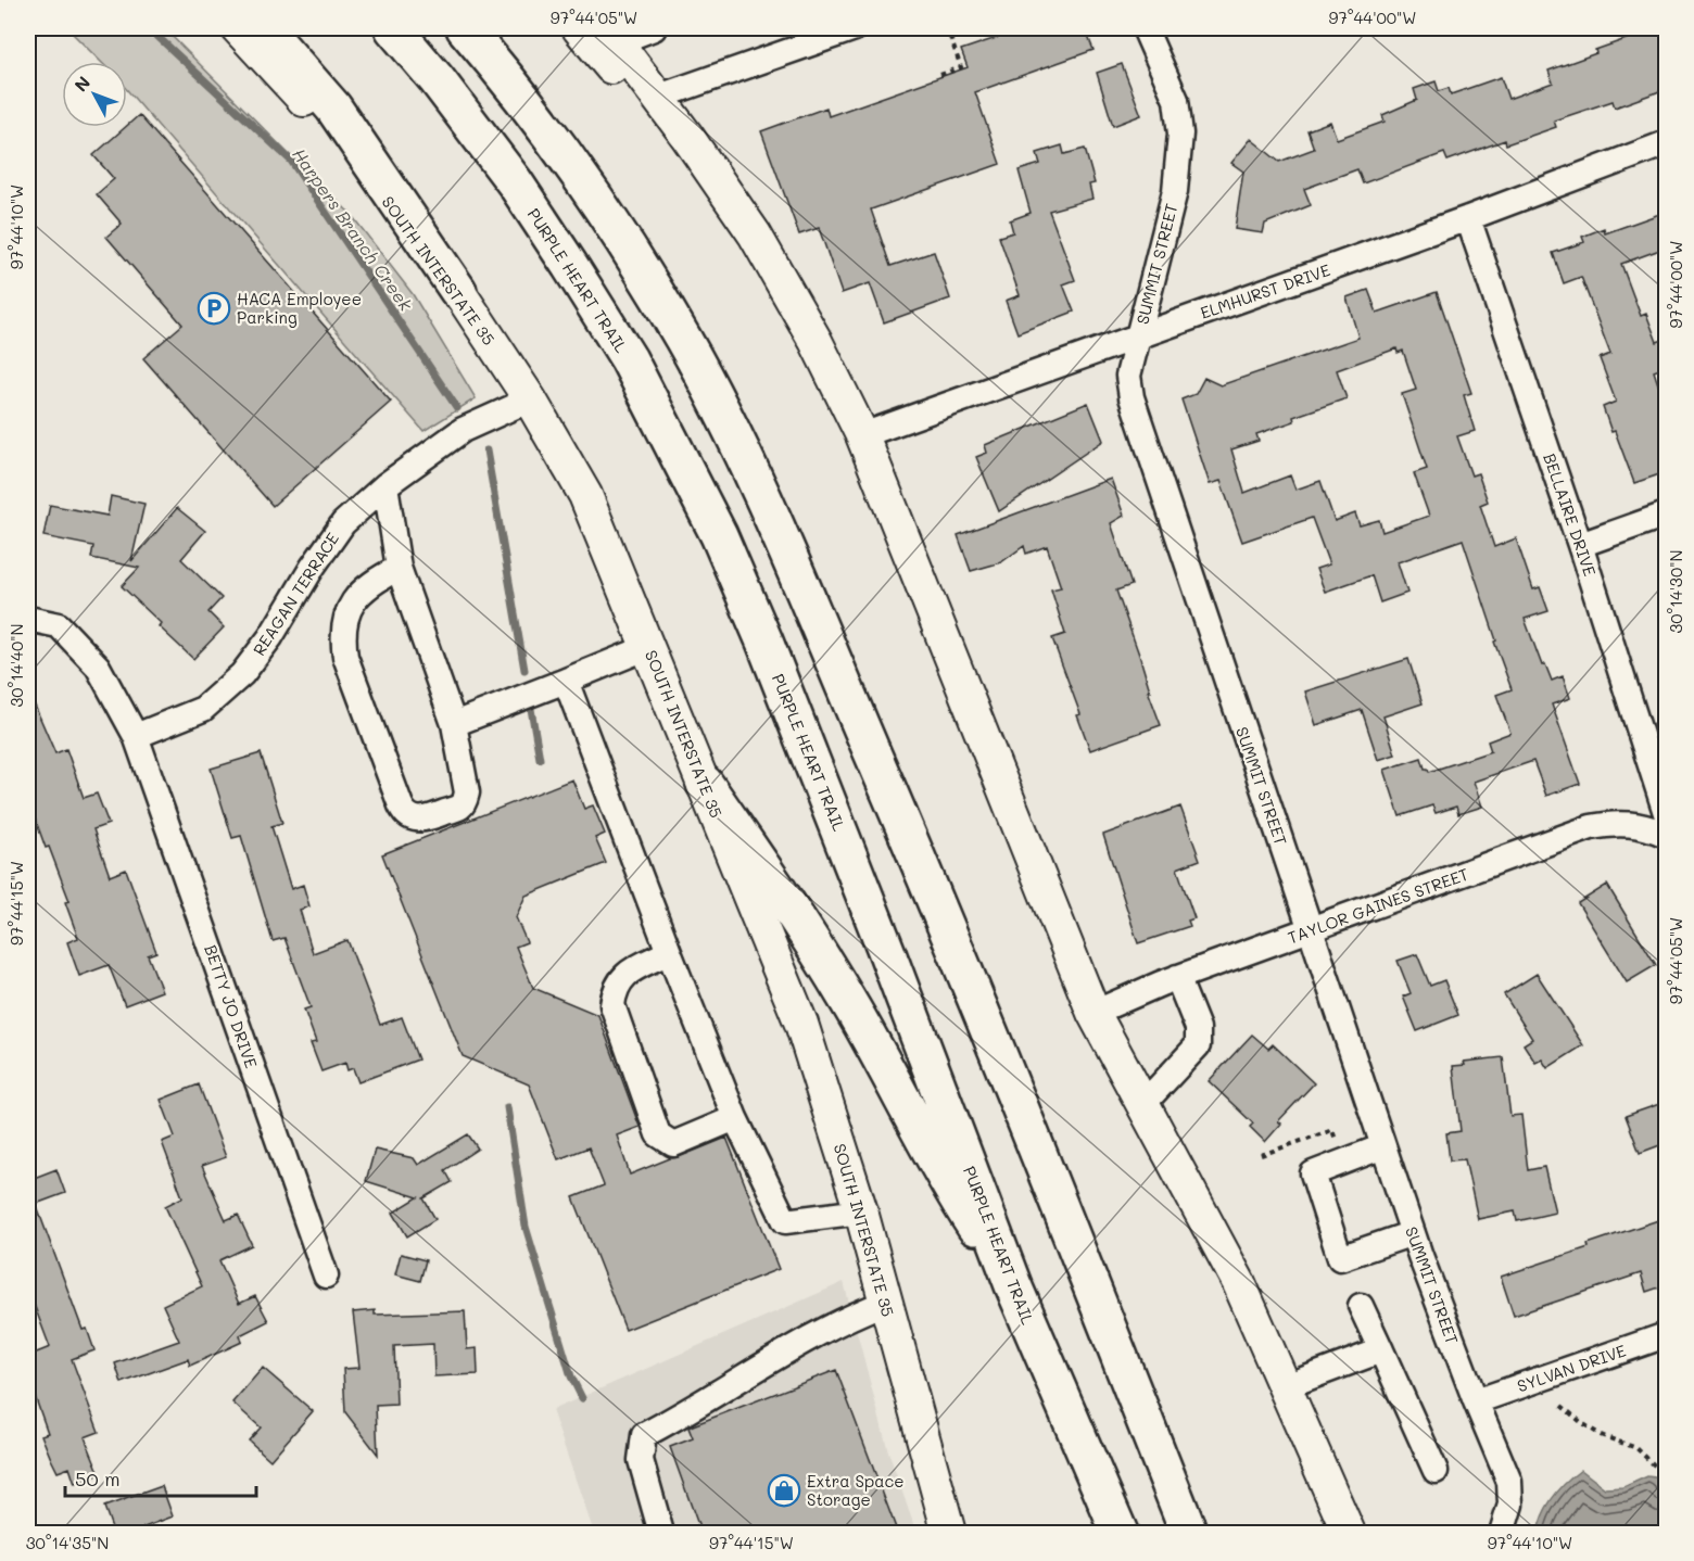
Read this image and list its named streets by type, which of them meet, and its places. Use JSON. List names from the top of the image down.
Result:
{
  "streets": {
    "highway": ["PURPLE HEART TRAIL"],
    "main road": ["SOUTH INTERSTATE 35"],
    "street": [
      "SUMMIT STREET",
      "ELMHURST DRIVE",
      "BELLAIRE DRIVE",
      "REAGAN TERRACE",
      "TAYLOR GAINES STREET",
      "BETTY JO DRIVE",
      "SYLVAN DRIVE"
    ]
  },
  "crossings": [
    ["SUMMIT STREET", "ELMHURST DRIVE"],
    ["SUMMIT STREET", "TAYLOR GAINES STREET"],
    ["SUMMIT STREET", "SYLVAN DRIVE"],
    ["SOUTH INTERSTATE 35", "REAGAN TERRACE"],
    ["ELMHURST DRIVE", "BELLAIRE DRIVE"],
    ["REAGAN TERRACE", "BETTY JO DRIVE"]
  ],
  "water": ["Harpers Branch Creek"],
  "places": {
    "parking": ["HACA Employee Parking"],
    "shop": ["Extra Space Storage"]
  },
  "scale_bar": "50 m",
  "north": "top left",
  "coordinates": [
    "97°44'05\"W",
    "97°44'00\"W",
    "97°44'10\"W",
    "30°14'30\"N",
    "30°14'40\"N",
    "97°44'15\"W",
    "30°14'35\"N"
  ]
}
